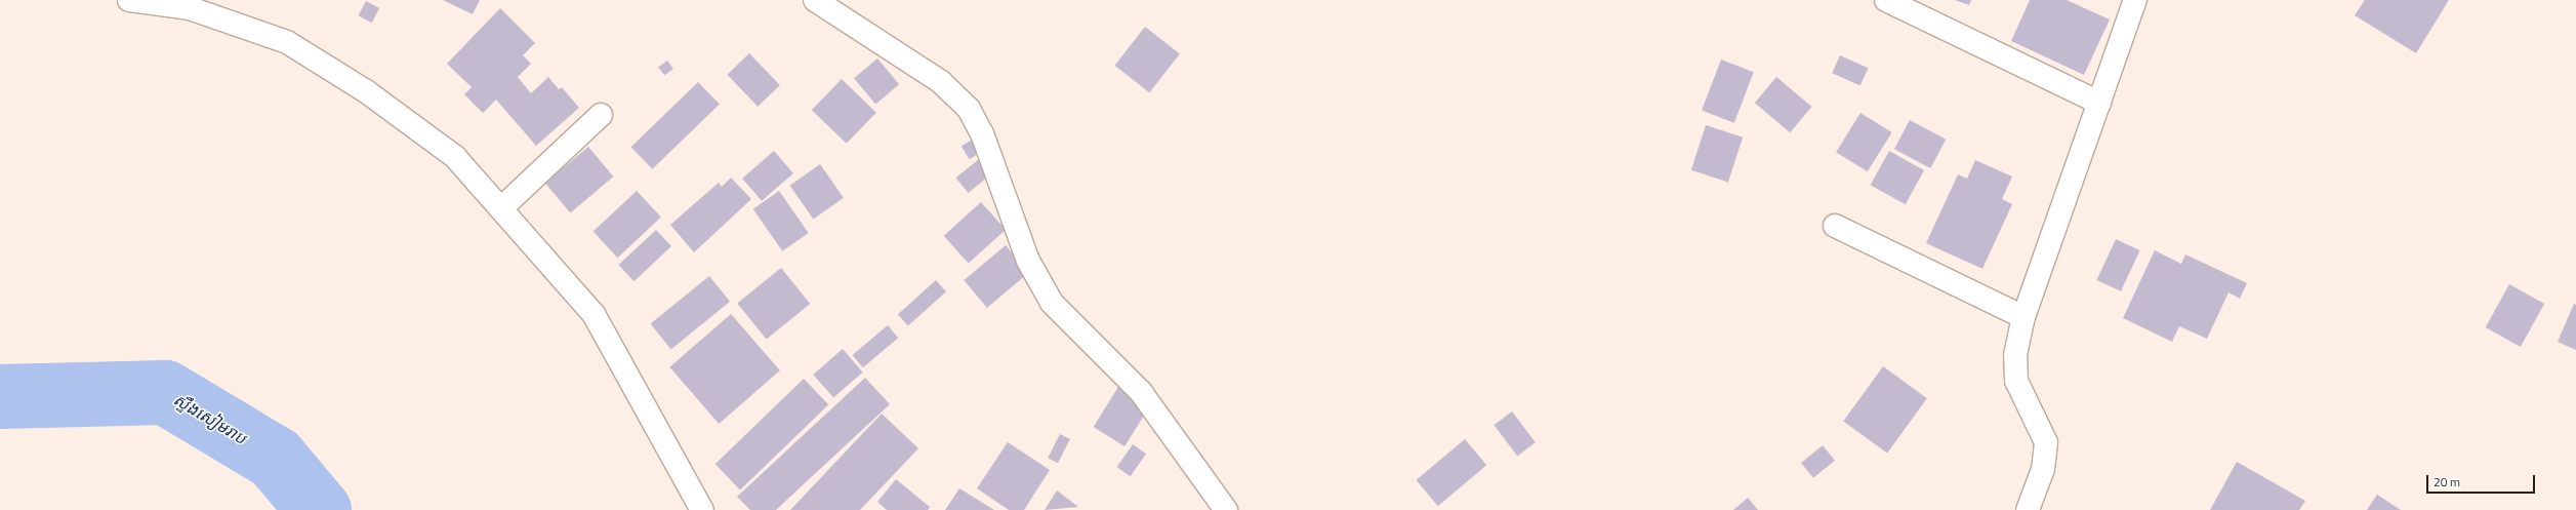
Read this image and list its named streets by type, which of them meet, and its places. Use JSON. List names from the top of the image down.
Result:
{
  "water": ["ស្ទឹងសៀមរាប"],
  "scale_bar": "20 m"
}
